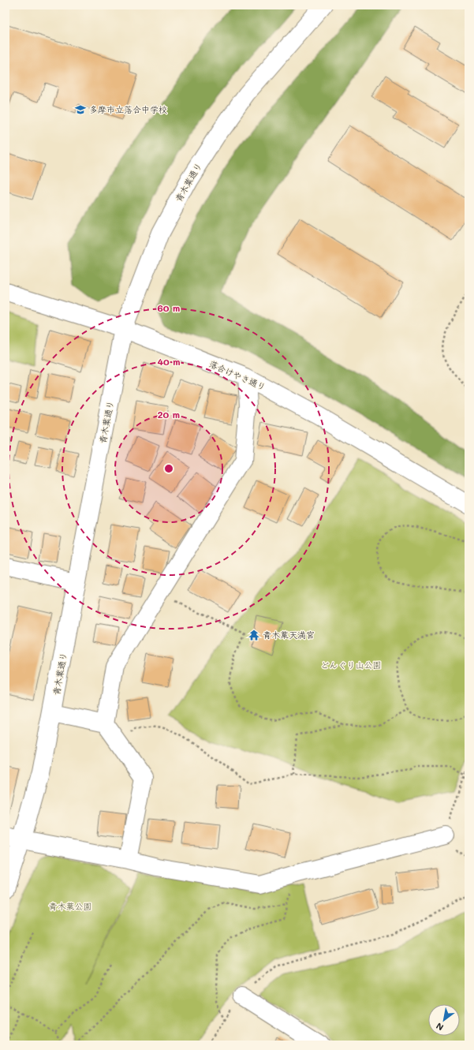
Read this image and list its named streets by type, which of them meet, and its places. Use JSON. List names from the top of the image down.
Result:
{
  "streets": {
    "street": ["青木葉通り", "落合けやき通り"]
  },
  "crossings": [
    ["青木葉通り", "落合けやき通り"]
  ],
  "parks": ["どんぐり山公園", "青木葉公園"],
  "places": {
    "school or university": ["多摩市立落合中学校"],
    "temple": ["青木葉天満宮"]
  },
  "north": "bottom left",
  "rings": ["60 m", "40 m", "20 m"]
}
